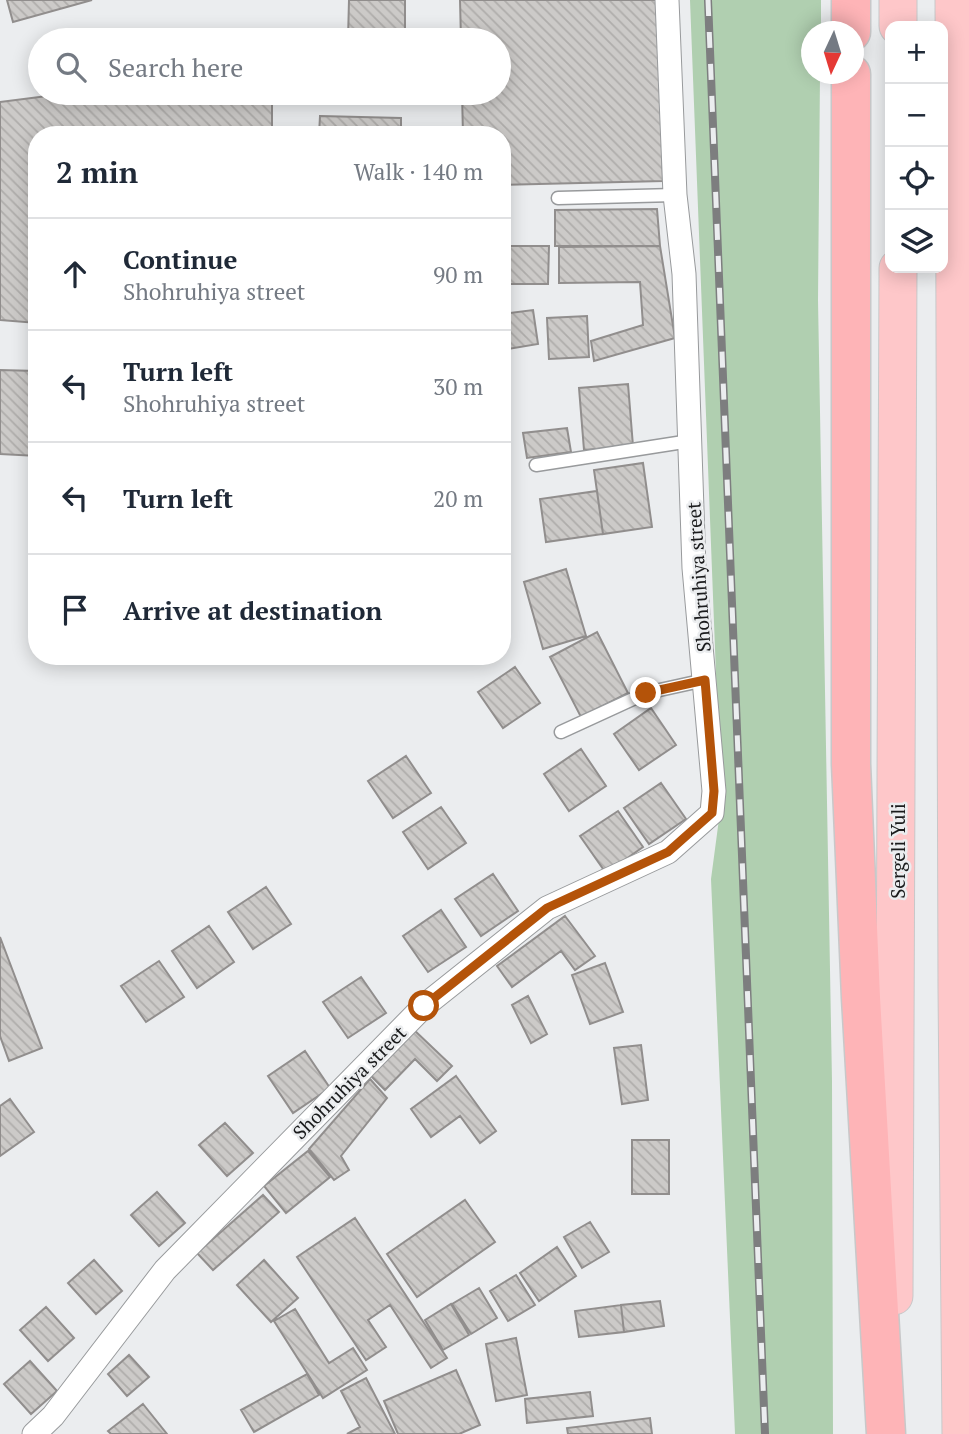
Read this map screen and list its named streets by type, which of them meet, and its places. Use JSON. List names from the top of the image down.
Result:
{
  "streets": {
    "main road": ["Sergeli Yuli"],
    "street": ["Shohruhiya street"]
  },
  "north": "bottom",
  "page": {
    "map_buttons": ["+", "−"],
    "search": "Search here",
    "heading": ["2 min", "Walk · 140 m"],
    "list": [
      ["Continue", "Shohruhiya street", "90 m"],
      ["Turn left", "Shohruhiya street", "30 m"],
      ["Turn left", "20 m"],
      "Arrive at destination"
    ]
  }
}
